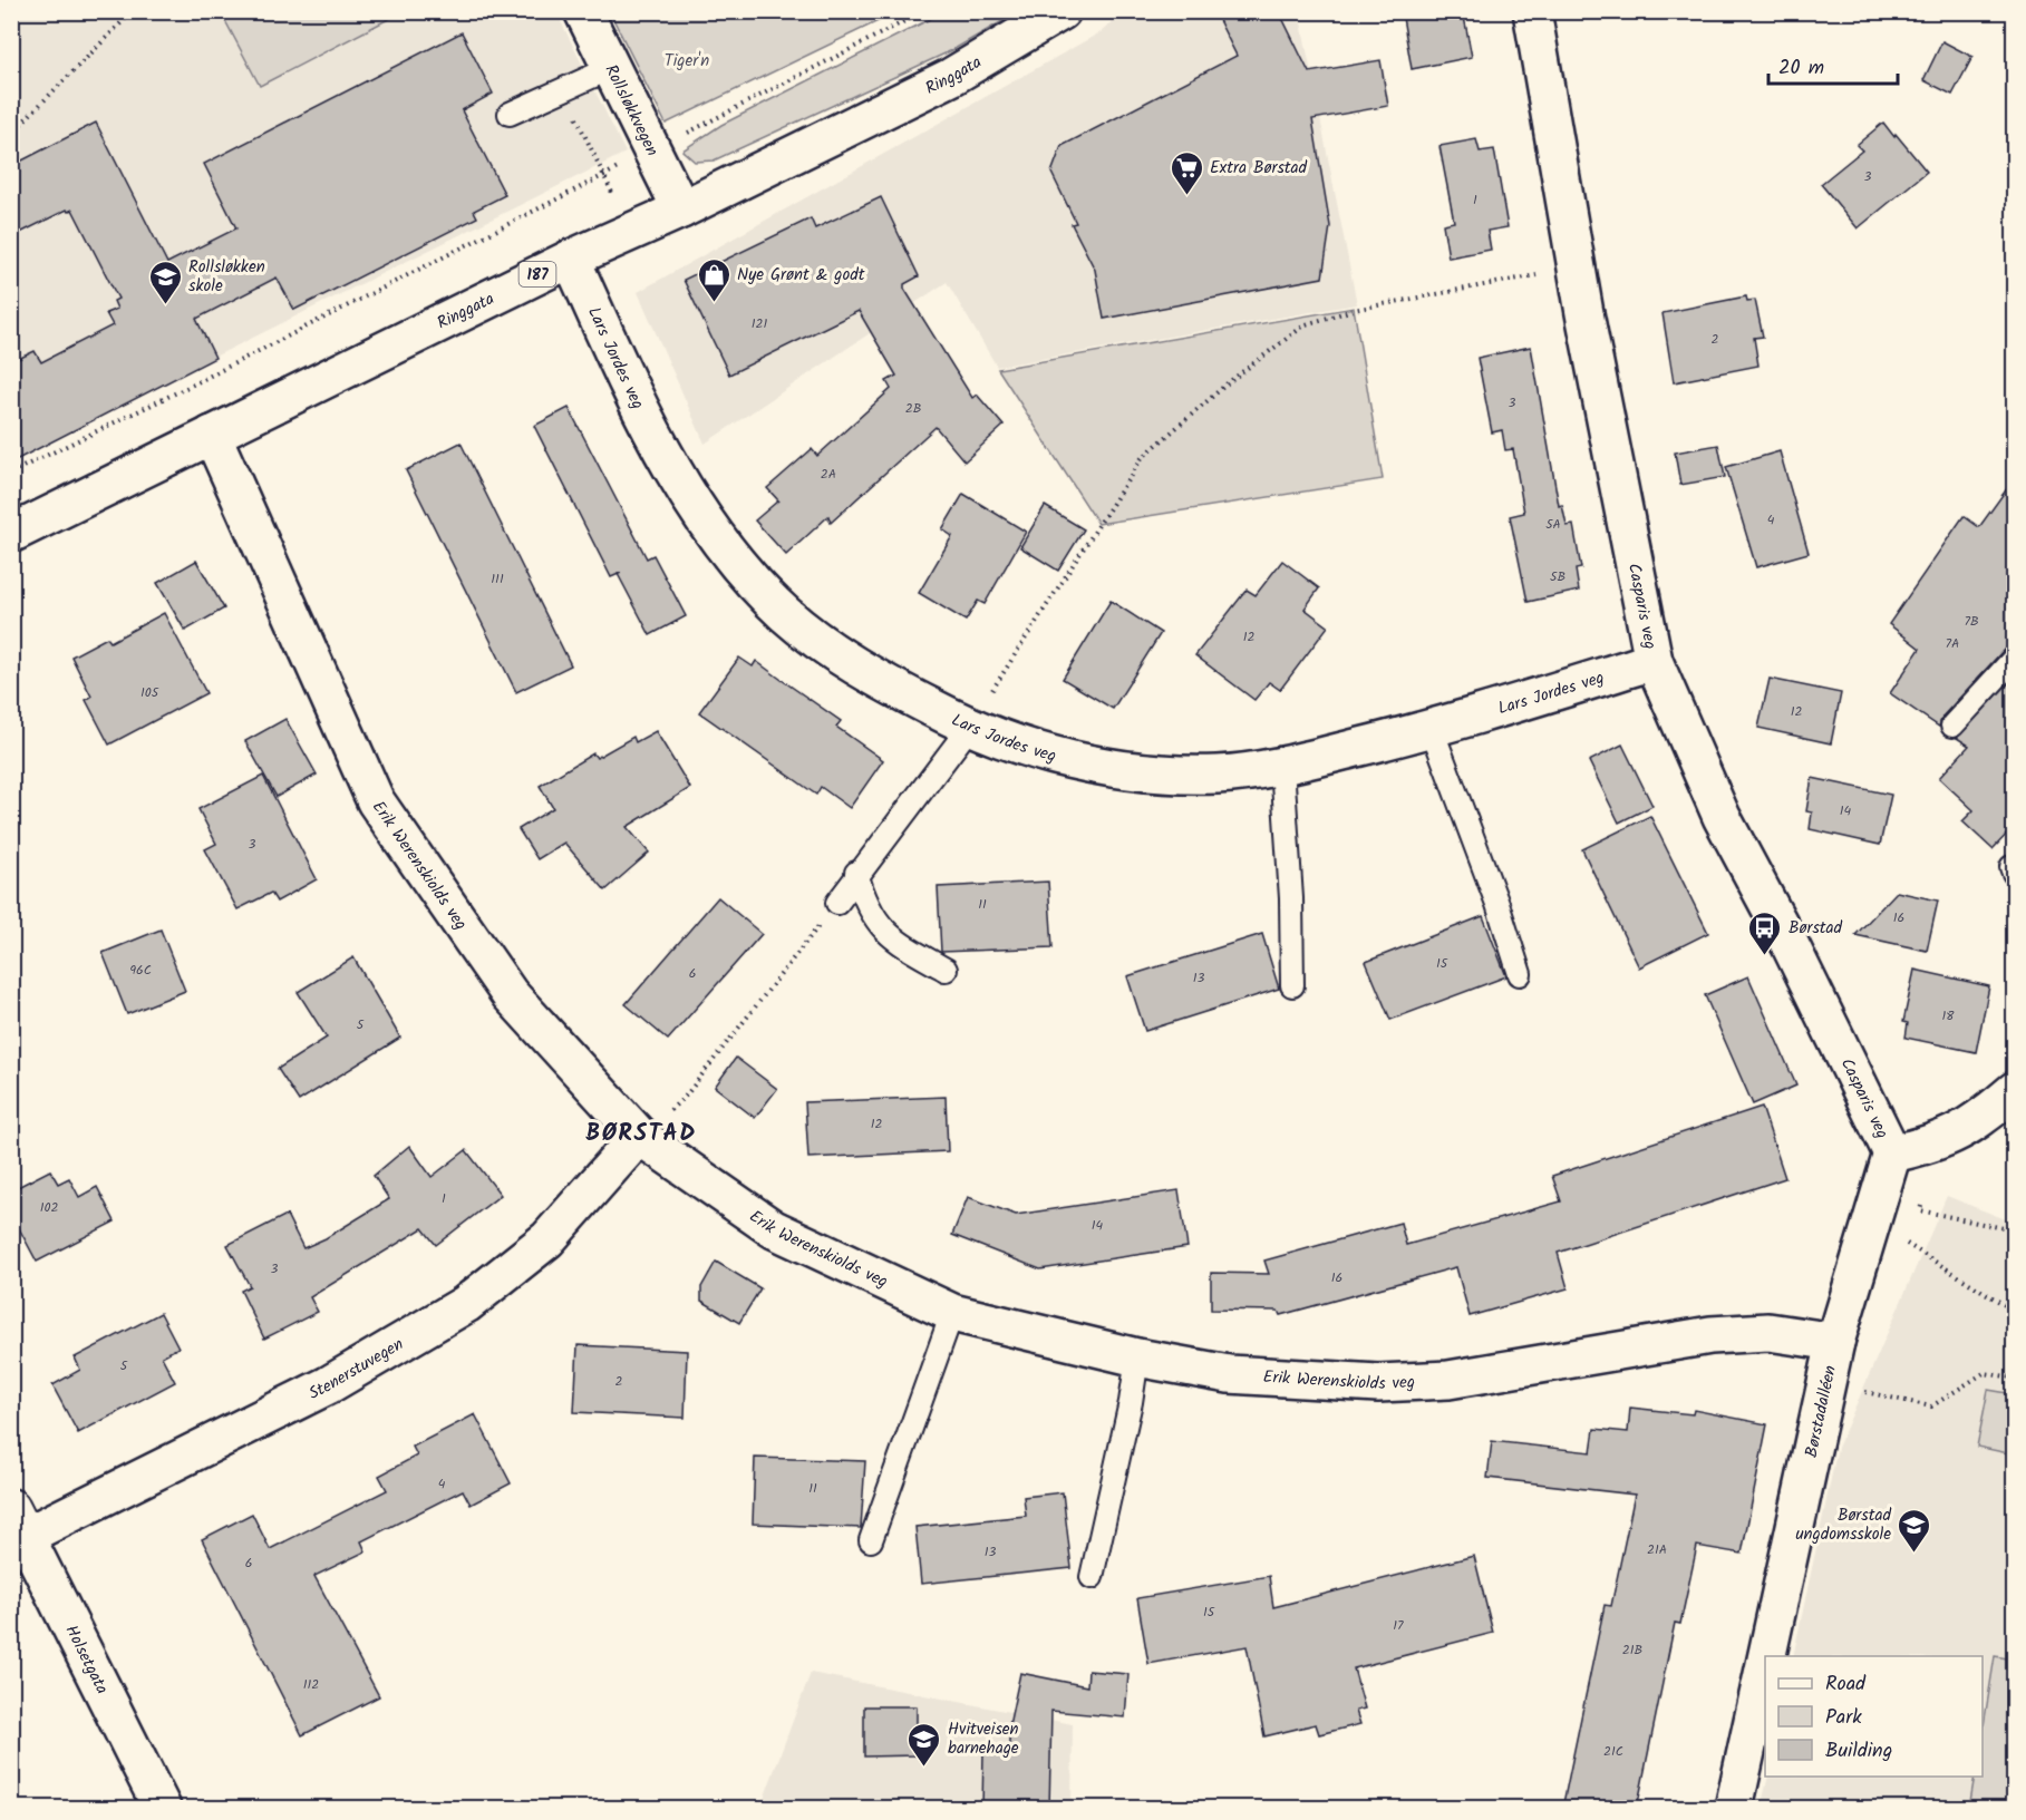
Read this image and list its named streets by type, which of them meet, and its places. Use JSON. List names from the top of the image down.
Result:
{
  "streets": {
    "street": [
      "Ringgata",
      "Rollsløkkvegen",
      "187",
      "Lars Jordes veg",
      "Casparis veg",
      "Erik Werenskiolds veg",
      "Stenerstuvegen",
      "Børstadalléen",
      "Holsetgata"
    ]
  },
  "crossings": [
    ["Ringgata", "Rollsløkkvegen"],
    ["Ringgata", "Lars Jordes veg"],
    ["Ringgata", "Erik Werenskiolds veg"],
    ["Lars Jordes veg", "Casparis veg"],
    ["Casparis veg", "Børstadalléen"],
    ["Erik Werenskiolds veg", "Stenerstuvegen"],
    ["Erik Werenskiolds veg", "Børstadalléen"],
    ["Stenerstuvegen", "Holsetgata"]
  ],
  "districts": ["BØRSTAD"],
  "parks": ["Tiger'n"],
  "places": {
    "supermarket": ["Extra Børstad"],
    "shop": ["Nye Grønt & godt"],
    "school or university": ["Rollsløkken skole", "Børstad ungdomsskole", "Hvitveisen barnehage"],
    "bus stop": ["Børstad"]
  },
  "house_numbers": [
    "3",
    "1",
    "121",
    "2",
    "3",
    "2B",
    "2A",
    "4",
    "5A",
    "5B",
    "111",
    "7B",
    "12",
    "7A",
    "105",
    "12",
    "14",
    "3",
    "11",
    "16",
    "15",
    "96C",
    "6",
    "13",
    "18",
    "5",
    "12",
    "1",
    "102",
    "14",
    "3",
    "16",
    "5",
    "2",
    "4",
    "11",
    "21A",
    "13",
    "6",
    "15",
    "17",
    "21B",
    "112",
    "21C"
  ],
  "legend": ["Road", "Park", "Building"],
  "scale_bar": "20 m"
}
